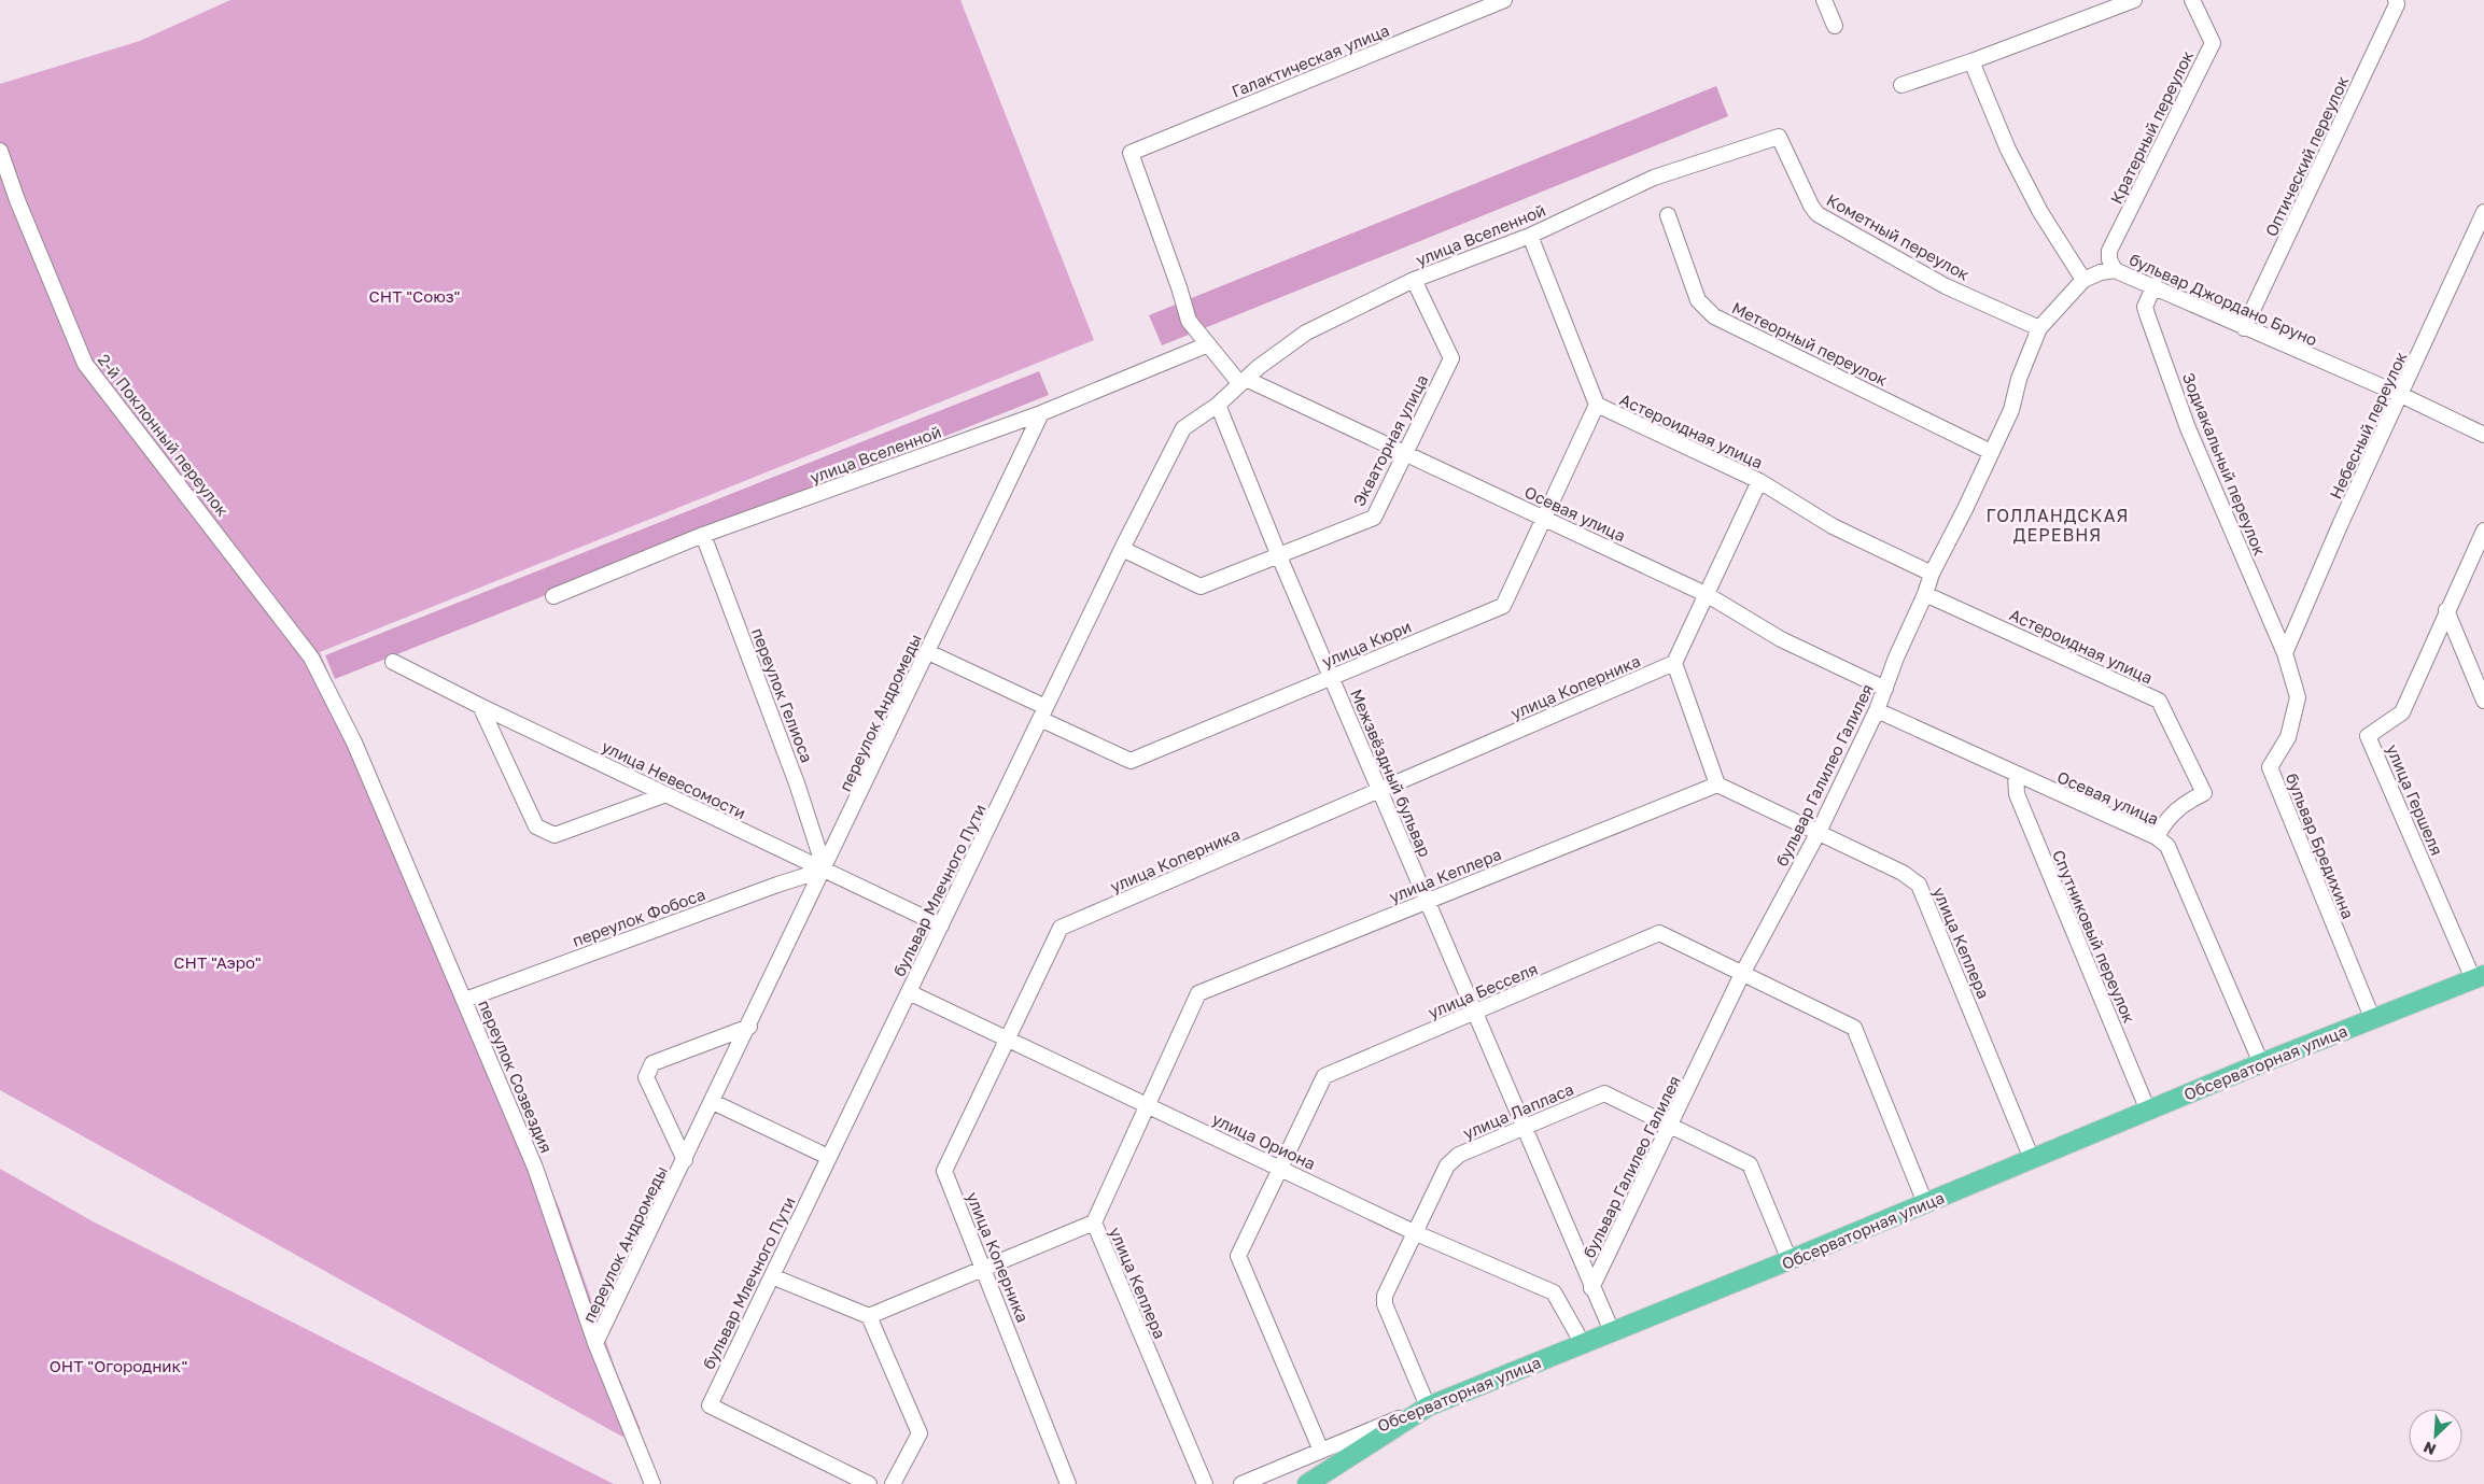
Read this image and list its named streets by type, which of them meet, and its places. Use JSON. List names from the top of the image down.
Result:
{
  "streets": {
    "main road": ["Обсерваторная улица"],
    "street": [
      "Галактическая улица",
      "Кратерный переулок",
      "Оптический переулок",
      "улица Вселенной",
      "Кометный переулок",
      "бульвар Джордано Бруно",
      "Метеорный переулок",
      "Небесный переулок",
      "Астероидная улица",
      "2-й Поклонный переулок",
      "Экваторная улица",
      "Зодиакальный переулок",
      "Осевая улица",
      "улица Кюри",
      "улица Коперника",
      "переулок Гелиоса",
      "переулок Андромеды",
      "Межзвёздный бульвар",
      "бульвар Галилео Галилея",
      "улица Невесомости",
      "улица Гершеля",
      "бульвар Бредихина",
      "улица Кеплера",
      "бульвар Млечного Пути",
      "переулок Фобоса",
      "Спутниковый переулок",
      "улица Бесселя",
      "переулок Созвездия",
      "улица Лапласа",
      "улица Ориона"
    ]
  },
  "crossings": [
    ["Галактическая улица", "улица Вселенной"],
    ["Кратерный переулок", "бульвар Джордано Бруно"],
    ["Оптический переулок", "бульвар Джордано Бруно"],
    ["улица Вселенной", "Кометный переулок"],
    ["улица Вселенной", "Астероидная улица"],
    ["улица Вселенной", "Экваторная улица"],
    ["улица Вселенной", "Осевая улица"],
    ["улица Вселенной", "переулок Гелиоса"],
    ["улица Вселенной", "переулок Андромеды"],
    ["улица Вселенной", "Межзвёздный бульвар"],
    ["улица Вселенной", "бульвар Млечного Пути"],
    ["Кометный переулок", "бульвар Галилео Галилея"],
    ["бульвар Джордано Бруно", "Небесный переулок"],
    ["бульвар Джордано Бруно", "Зодиакальный переулок"],
    ["бульвар Джордано Бруно", "бульвар Галилео Галилея"],
    ["Метеорный переулок", "бульвар Галилео Галилея"],
    ["Небесный переулок", "Зодиакальный переулок"],
    ["Небесный переулок", "бульвар Бредихина"],
    ["Астероидная улица", "Осевая улица"],
    ["Астероидная улица", "улица Кюри"],
    ["Астероидная улица", "бульвар Галилео Галилея"],
    ["2-й Поклонный переулок", "переулок Созвездия"],
    ["Экваторная улица", "Осевая улица"],
    ["Экваторная улица", "Межзвёздный бульвар"],
    ["Экваторная улица", "бульвар Млечного Пути"],
    ["Зодиакальный переулок", "бульвар Бредихина"],
    ["Осевая улица", "улица Кюри"],
    ["Осевая улица", "бульвар Галилео Галилея"],
    ["Осевая улица", "Спутниковый переулок"],
    ["Осевая улица", "Обсерваторная улица"],
    ["улица Кюри", "переулок Андромеды"],
    ["улица Кюри", "Межзвёздный бульвар"],
    ["улица Кюри", "бульвар Млечного Пути"],
    ["улица Коперника", "Межзвёздный бульвар"],
    ["улица Коперника", "улица Ориона"],
    ["переулок Гелиоса", "переулок Андромеды"],
    ["переулок Гелиоса", "улица Невесомости"],
    ["переулок Гелиоса", "переулок Фобоса"],
    ["переулок Андромеды", "улица Невесомости"],
    ["переулок Андромеды", "переулок Фобоса"],
    ["переулок Андромеды", "переулок Созвездия"],
    ["Межзвёздный бульвар", "бульвар Галилео Галилея"],
    ["Межзвёздный бульвар", "улица Кеплера"],
    ["Межзвёздный бульвар", "бульвар Млечного Пути"],
    ["Межзвёздный бульвар", "улица Бесселя"],
    ["Межзвёздный бульвар", "Обсерваторная улица"],
    ["Межзвёздный бульвар", "улица Лапласа"],
    ["бульвар Галилео Галилея", "улица Кеплера"],
    ["бульвар Галилео Галилея", "улица Бесселя"],
    ["бульвар Галилео Галилея", "улица Лапласа"],
    ["улица Невесомости", "бульвар Млечного Пути"],
    ["улица Невесомости", "переулок Фобоса"],
    ["улица Гершеля", "Обсерваторная улица"],
    ["бульвар Бредихина", "Обсерваторная улица"],
    ["улица Кеплера", "Обсерваторная улица"],
    ["улица Кеплера", "улица Ориона"],
    ["бульвар Млечного Пути", "улица Ориона"],
    ["переулок Фобоса", "переулок Созвездия"],
    ["Спутниковый переулок", "Обсерваторная улица"],
    ["улица Бесселя", "Обсерваторная улица"],
    ["улица Бесселя", "улица Ориона"],
    ["Обсерваторная улица", "улица Лапласа"],
    ["Обсерваторная улица", "улица Ориона"],
    ["улица Лапласа", "улица Ориона"]
  ],
  "districts": ["ГОЛЛАНДСКАЯ ДЕРЕВНЯ"],
  "parks": ["СНТ \"Союз\"", "СНТ \"Аэро\"", "ОНТ \"Огородник\""],
  "north": "bottom left"
}
